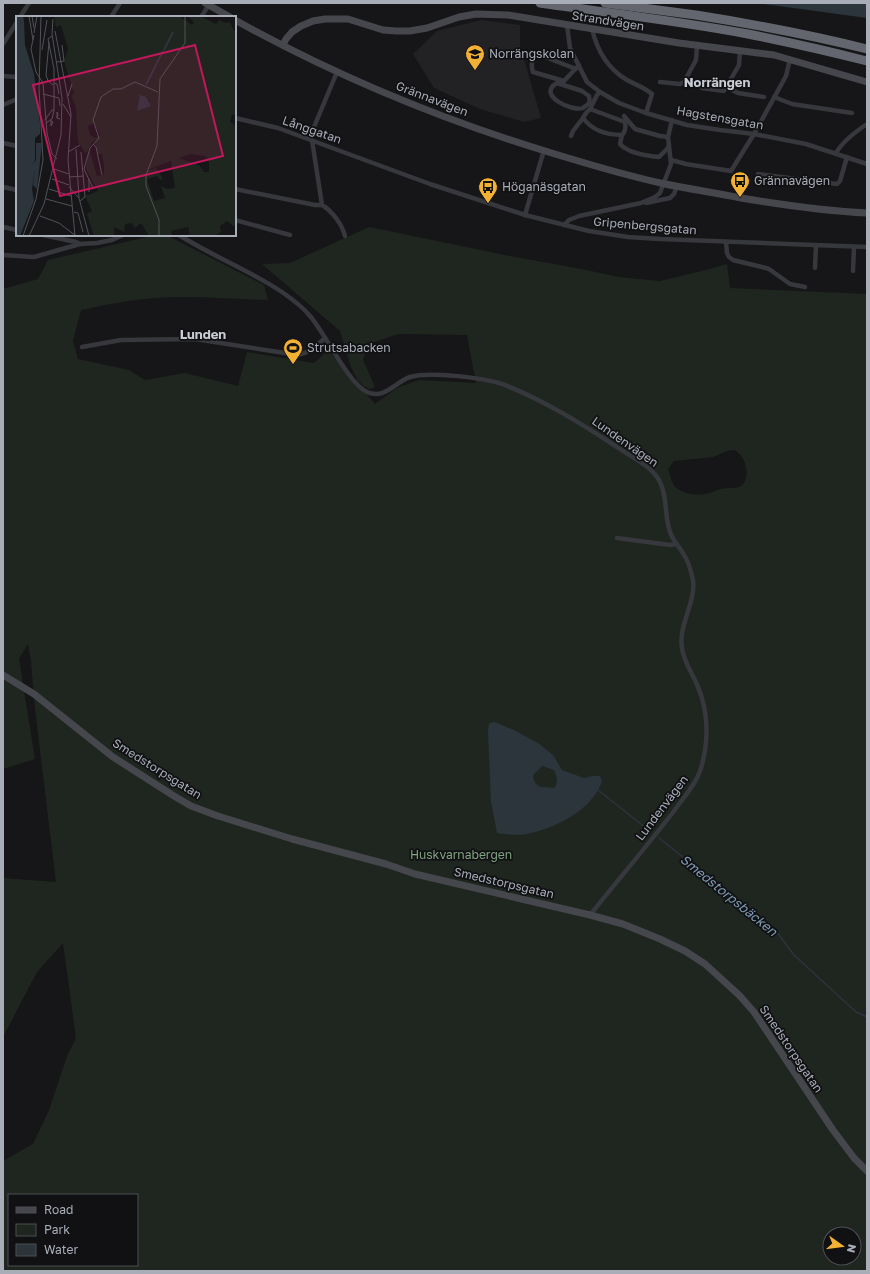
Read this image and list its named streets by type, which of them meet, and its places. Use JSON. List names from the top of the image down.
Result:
{
  "streets": {
    "street": [
      "Strandvägen",
      "Grännavägen",
      "Hagstensgatan",
      "Långgatan",
      "Gripenbergsgatan",
      "Lundenvägen",
      "Smedstorpsgatan"
    ]
  },
  "crossings": [
    ["Strandvägen", "Grännavägen"],
    ["Strandvägen", "Hagstensgatan"],
    ["Långgatan", "Gripenbergsgatan"],
    ["Lundenvägen", "Smedstorpsgatan"]
  ],
  "districts": ["Norrängen", "Lunden"],
  "water": ["Smedstorpsbäcken"],
  "parks": ["Huskvarnabergen"],
  "places": {
    "school or university": ["Norrängskolan"],
    "bus stop": ["Grännavägen", "Höganäsgatan"],
    "sports": ["Strutsabacken"]
  },
  "legend": ["Road", "Park", "Water"],
  "north": "right"
}
